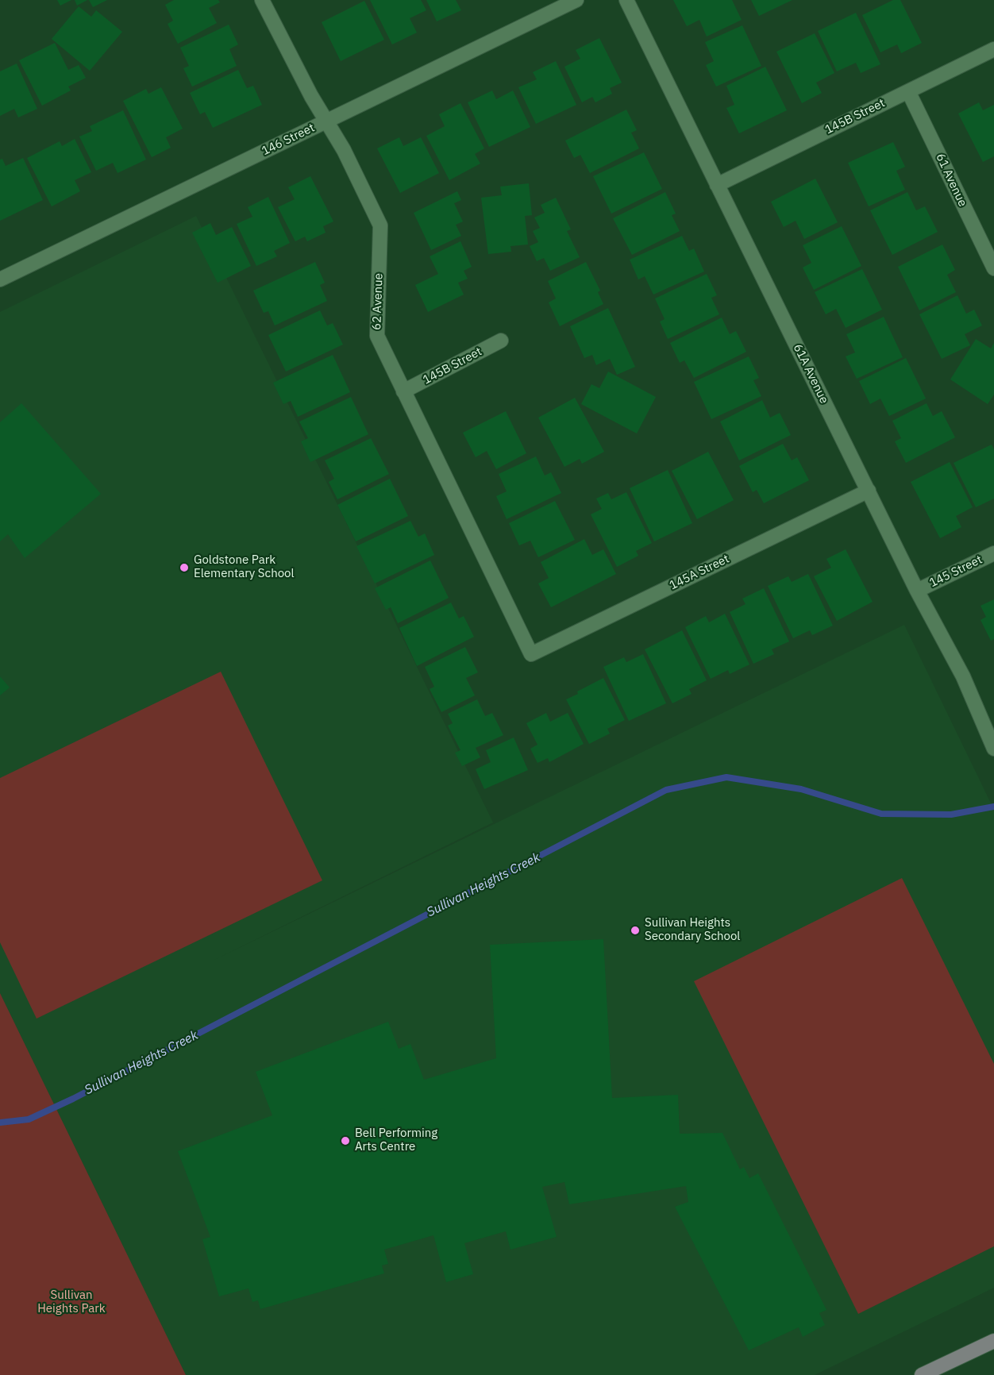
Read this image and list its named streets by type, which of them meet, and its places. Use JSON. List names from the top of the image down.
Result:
{
  "streets": {
    "street": [
      "145B Street",
      "146 Street",
      "61 Avenue",
      "62 Avenue",
      "61A Avenue",
      "145 Street",
      "145A Street"
    ]
  },
  "crossings": [
    ["145B Street", "61 Avenue"],
    ["145B Street", "62 Avenue"],
    ["145B Street", "61A Avenue"],
    ["146 Street", "62 Avenue"],
    ["62 Avenue", "145A Street"],
    ["61A Avenue", "145 Street"],
    ["61A Avenue", "145A Street"]
  ],
  "water": ["Sullivan Heights Creek"],
  "parks": ["Sullivan Heights Park"],
  "places": ["Goldstone Park Elementary School", "Sullivan Heights Secondary School", "Bell Performing Arts Centre"]
}
